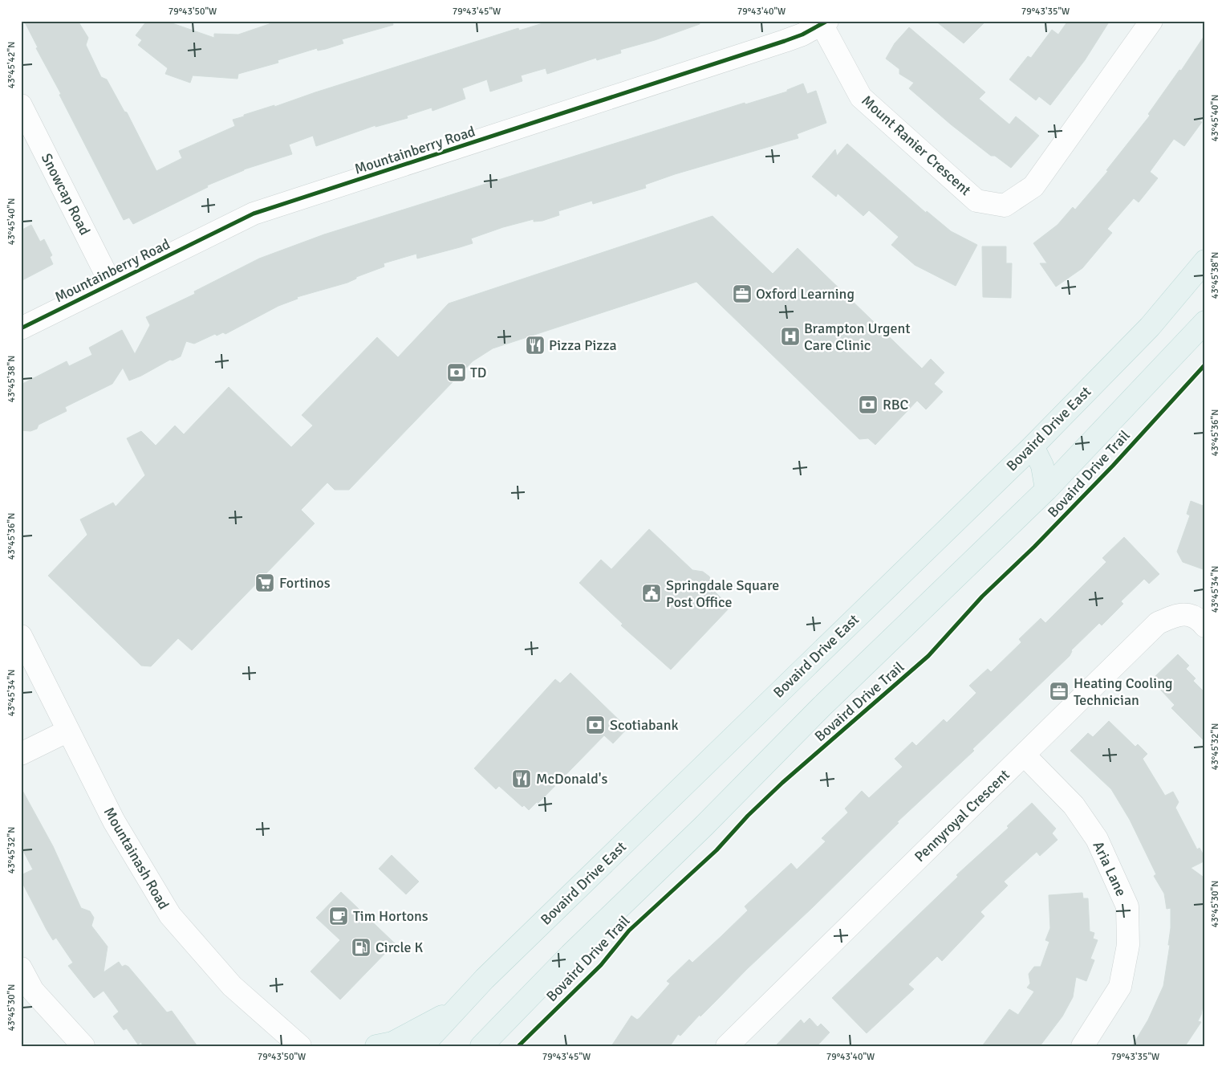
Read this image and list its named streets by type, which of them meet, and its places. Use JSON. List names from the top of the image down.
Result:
{
  "streets": {
    "main road": ["Bovaird Drive East"],
    "street": [
      "Mount Ranier Crescent",
      "Mountainberry Road",
      "Snowcap Road",
      "Pennyroyal Crescent",
      "Mountainash Road",
      "Aria Lane"
    ],
    "cycle path": ["Bovaird Drive Trail"]
  },
  "crossings": [
    ["Mount Ranier Crescent", "Mountainberry Road"],
    ["Mountainberry Road", "Snowcap Road"],
    ["Pennyroyal Crescent", "Aria Lane"]
  ],
  "places": {
    "office": ["Oxford Learning", "Heating Cooling Technician"],
    "hospital": ["Brampton Urgent Care Clinic"],
    "restaurant": ["Pizza Pizza", "McDonald's"],
    "bank": ["TD", "RBC", "Scotiabank"],
    "supermarket": ["Fortinos"],
    "public building": ["Springdale Square Post Office"],
    "cafe": ["Tim Hortons"],
    "fuel station": ["Circle K"]
  },
  "coordinates": [
    "79°43'50\"W",
    "79°43'45\"W",
    "79°43'40\"W",
    "79°43'35\"W",
    "43°45'42\"N",
    "43°45'40\"N",
    "43°45'38\"N",
    "43°45'36\"N",
    "43°45'34\"N",
    "43°45'32\"N",
    "43°45'30\"N"
  ]
}
